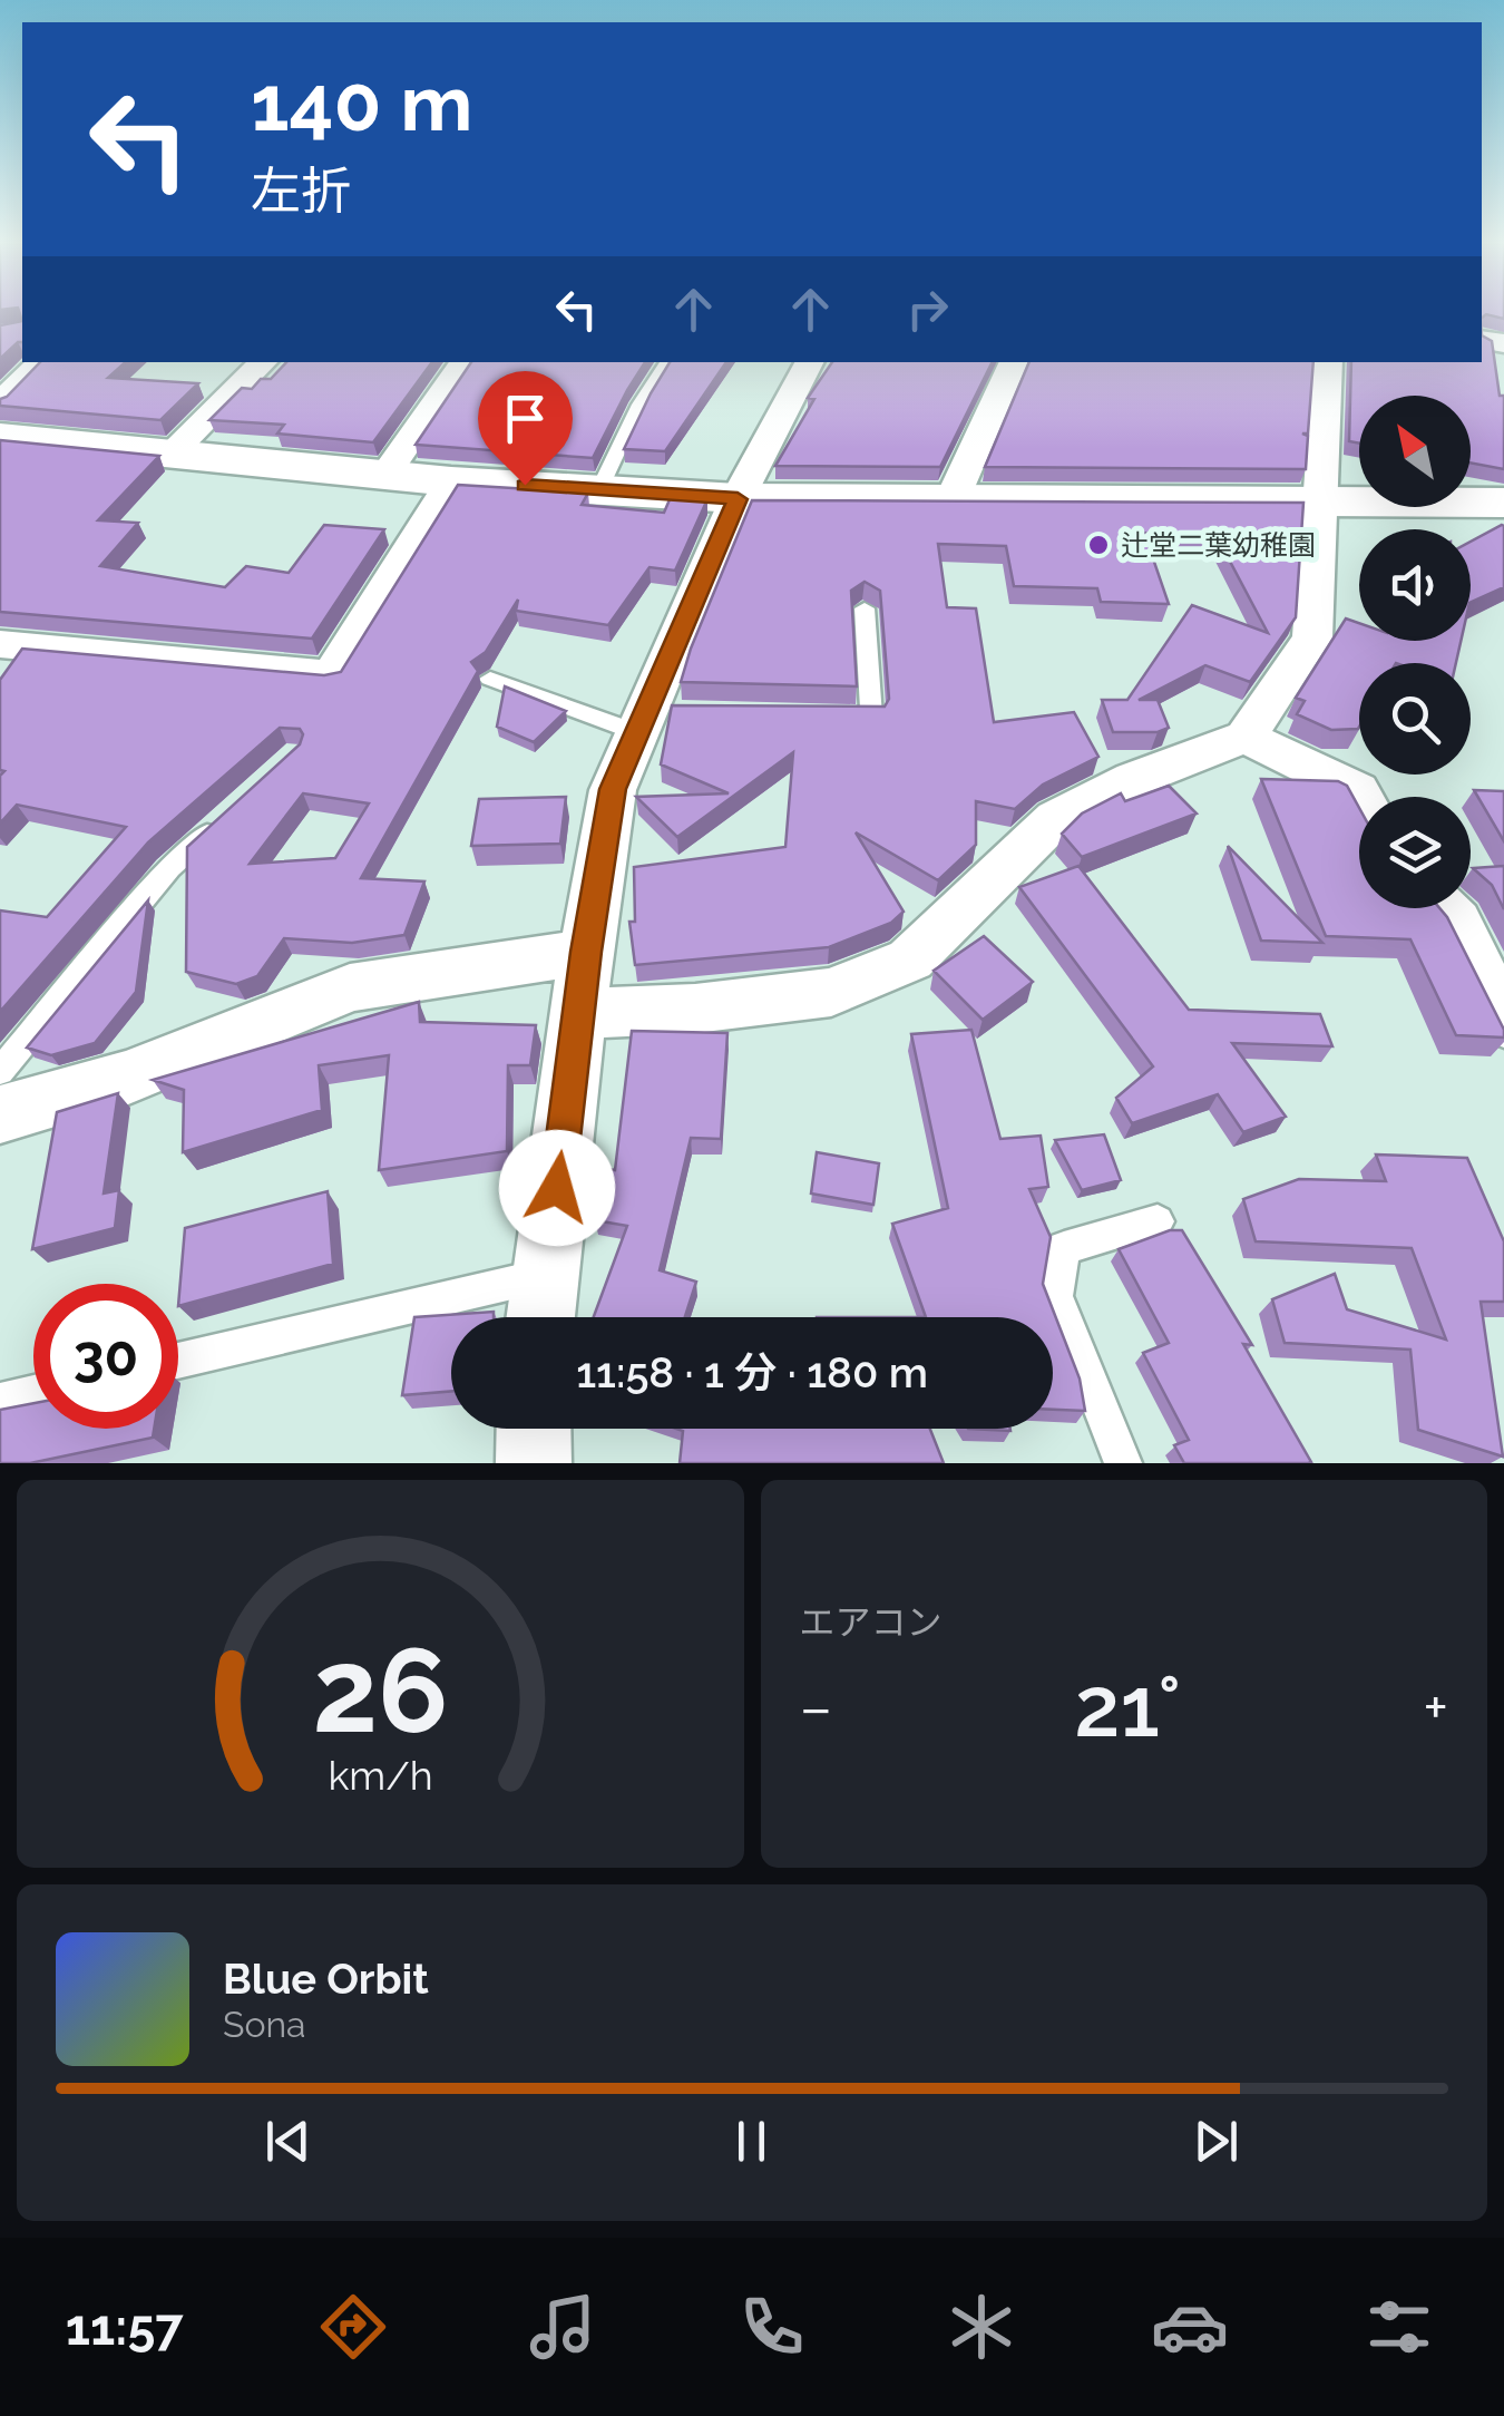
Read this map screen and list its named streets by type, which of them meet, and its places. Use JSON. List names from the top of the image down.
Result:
{
  "places": ["辻堂二葉幼稚園"],
  "north": "top left",
  "page": {
    "turn": ["140 m", "左折"],
    "limit": "30",
    "trip": "11:58 · 1 分 · 180 m",
    "tile": "エアコン",
    "heat": ["−", "21°", "+"],
    "song": ["Blue Orbit", "Sona"],
    "tabs": "11:57",
    "gauge": ["26", "km/h"]
  }
}
